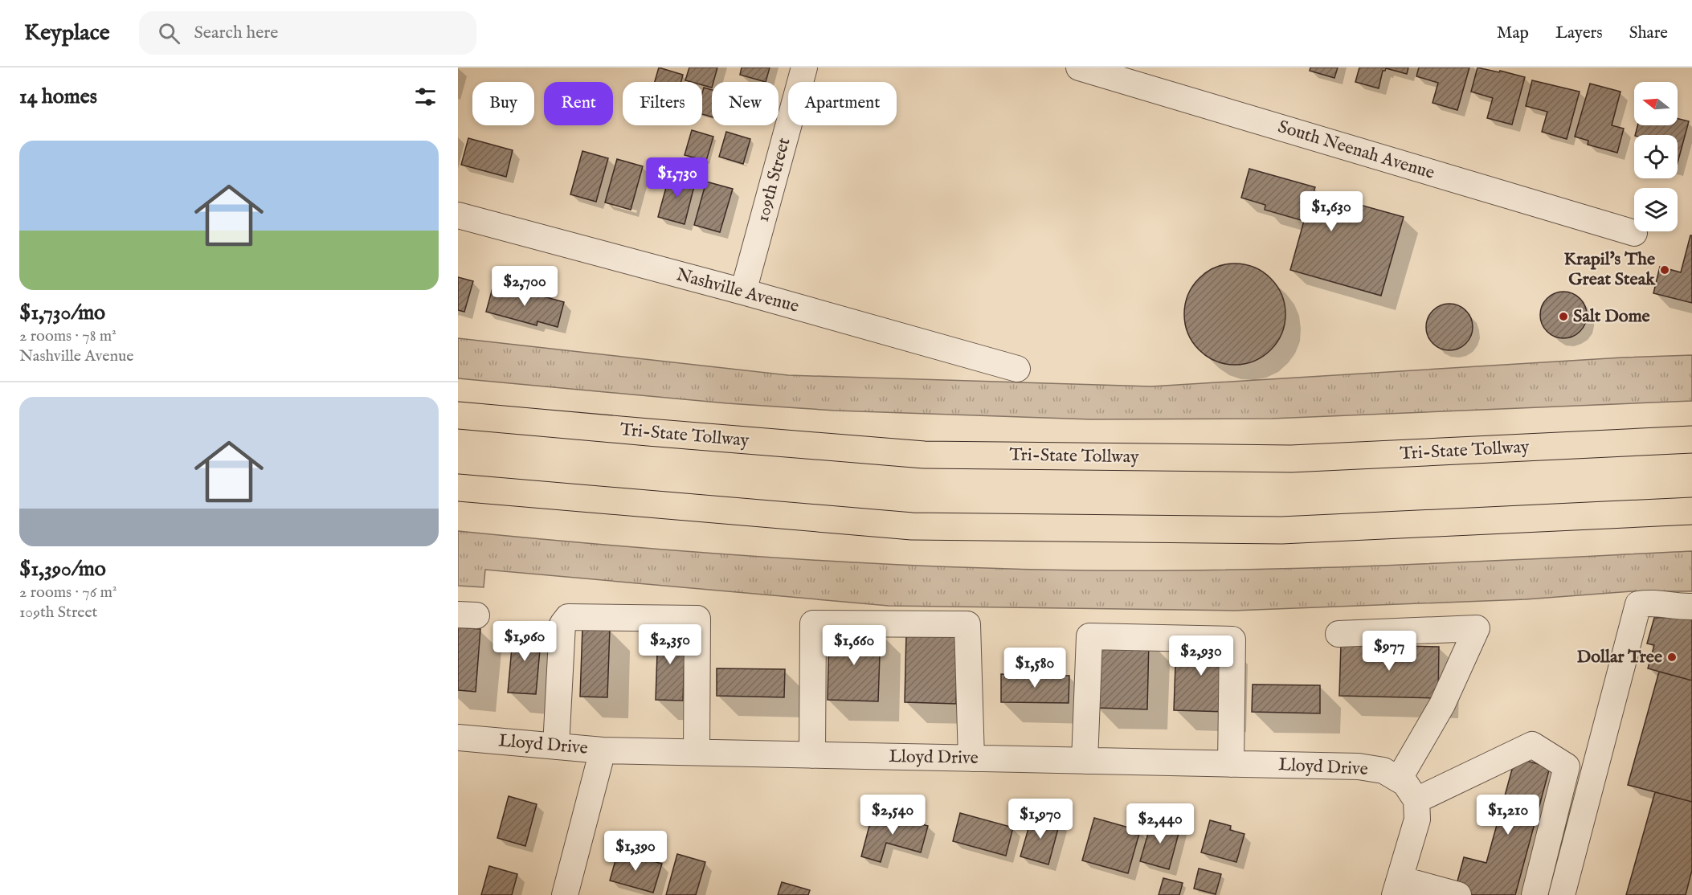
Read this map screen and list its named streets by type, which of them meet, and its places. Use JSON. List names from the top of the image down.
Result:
{
  "streets": {
    "highway": ["Tri-State Tollway"],
    "street": [
      "South Neenah Avenue",
      "109th Street",
      "Nashville Avenue",
      "Lloyd Drive"
    ]
  },
  "crossings": [
    ["109th Street", "Nashville Avenue"]
  ],
  "places": ["Krapil's The Great Steak", "Salt Dome", "Dollar Tree"],
  "north": "left",
  "page": {
    "header": "Keyplace",
    "search": "Search here",
    "nav": ["Map", "Layers", "Share"],
    "heading": "14 homes",
    "chip": [
      "Buy",
      "Rent",
      "Filters",
      "New",
      "Apartment"
    ],
    "list": [
      {
        "name": "$1,730/mo",
        "note": "2 rooms · 78 m² · Nashville Avenue"
      },
      {
        "name": "$1,390/mo",
        "note": "2 rooms · 76 m² · 109th Street"
      }
    ],
    "price": [
      "$1,730",
      "$1,630",
      "$2,700",
      "$1,960",
      "$2,350",
      "$1,660",
      "$977",
      "$2,930",
      "$1,580",
      "$2,540",
      "$1,210",
      "$1,970",
      "$2,440",
      "$1,390"
    ]
  }
}
